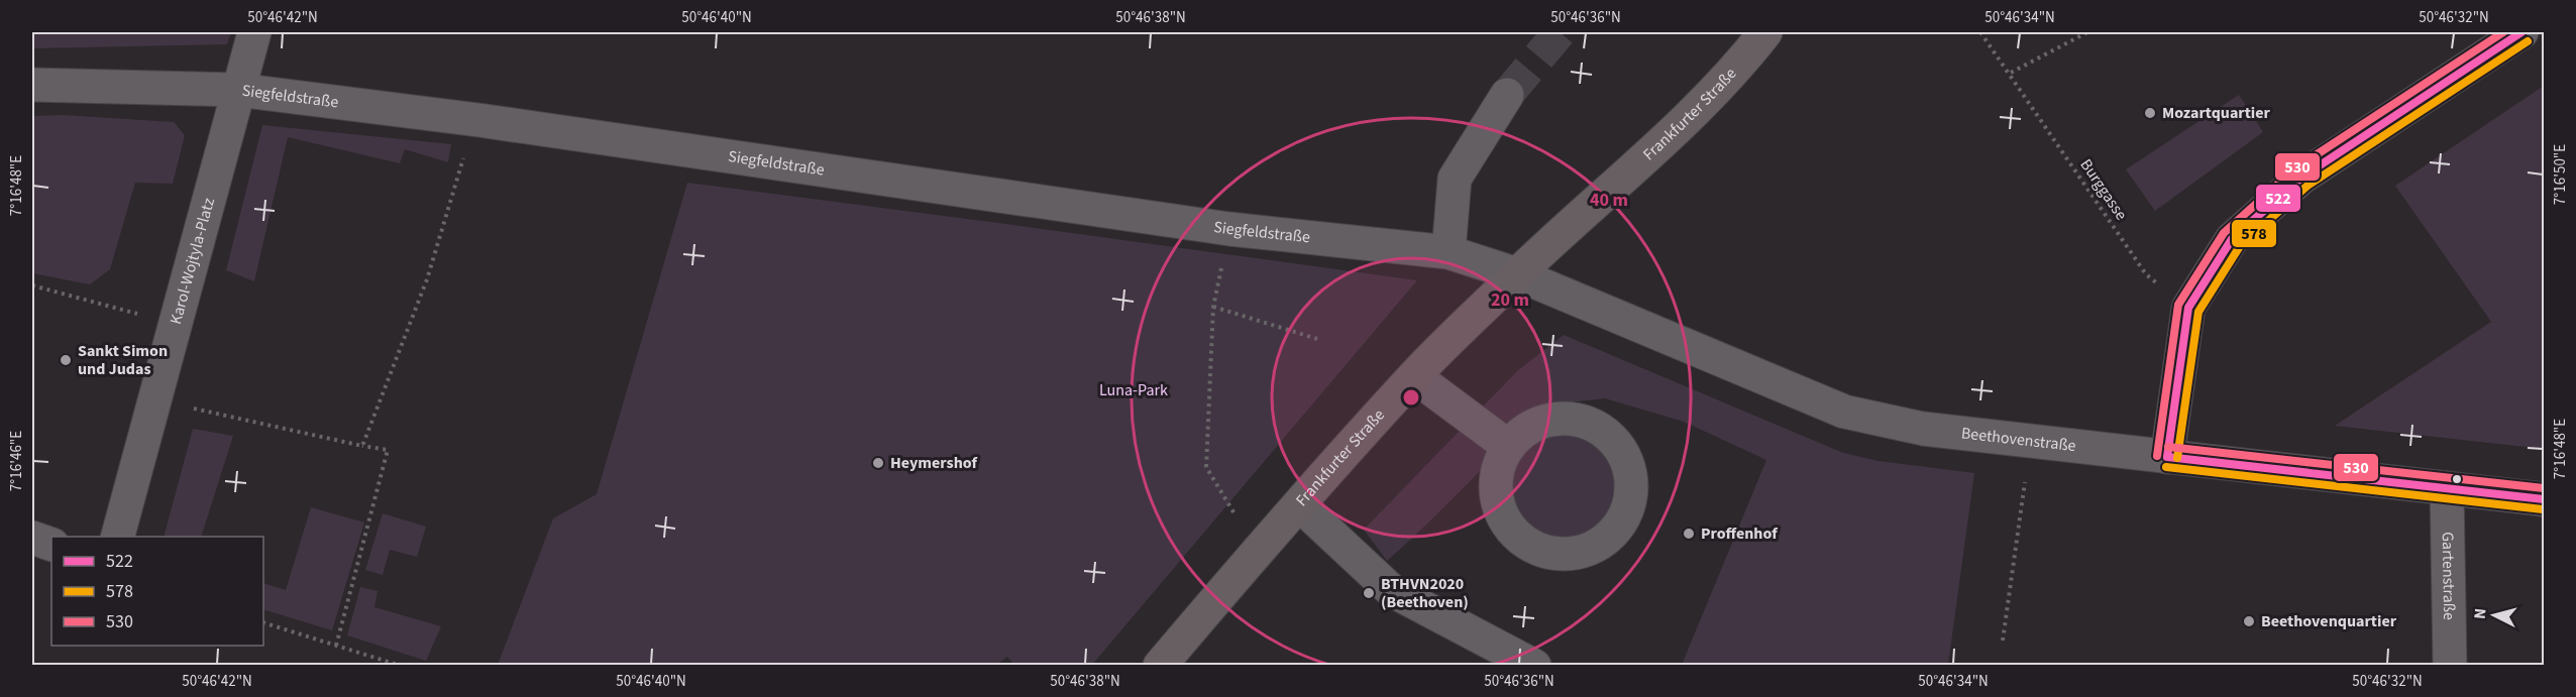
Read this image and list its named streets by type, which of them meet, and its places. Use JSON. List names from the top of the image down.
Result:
{
  "streets": {
    "main road": ["Frankfurter Straße"],
    "street": [
      "Siegfeldstraße",
      "Karol-Wojtyla-Platz",
      "Beethovenstraße",
      "Gartenstraße"
    ],
    "path": ["Burggasse"]
  },
  "crossings": [
    ["Siegfeldstraße", "Frankfurter Straße"],
    ["Siegfeldstraße", "Karol-Wojtyla-Platz"],
    ["Siegfeldstraße", "Beethovenstraße"],
    ["Frankfurter Straße", "Beethovenstraße"],
    ["Beethovenstraße", "Gartenstraße"]
  ],
  "parks": ["Luna-Park"],
  "places": [
    "Mozartquartier",
    "Sankt Simon und Judas",
    "Heymershof",
    "Proffenhof",
    "BTHVN2020 (Beethoven)",
    "Beethovenquartier"
  ],
  "lines": ["transit line 522", "transit line 530", "transit line 578"],
  "legend": ["522", "578", "530"],
  "north": "left",
  "coordinates": [
    "50°46'42\"N",
    "50°46'40\"N",
    "50°46'38\"N",
    "50°46'36\"N",
    "50°46'34\"N",
    "50°46'32\"N",
    "7°16'50\"E",
    "7°16'48\"E",
    "7°16'46\"E"
  ],
  "rings": ["40 m", "20 m"]
}
